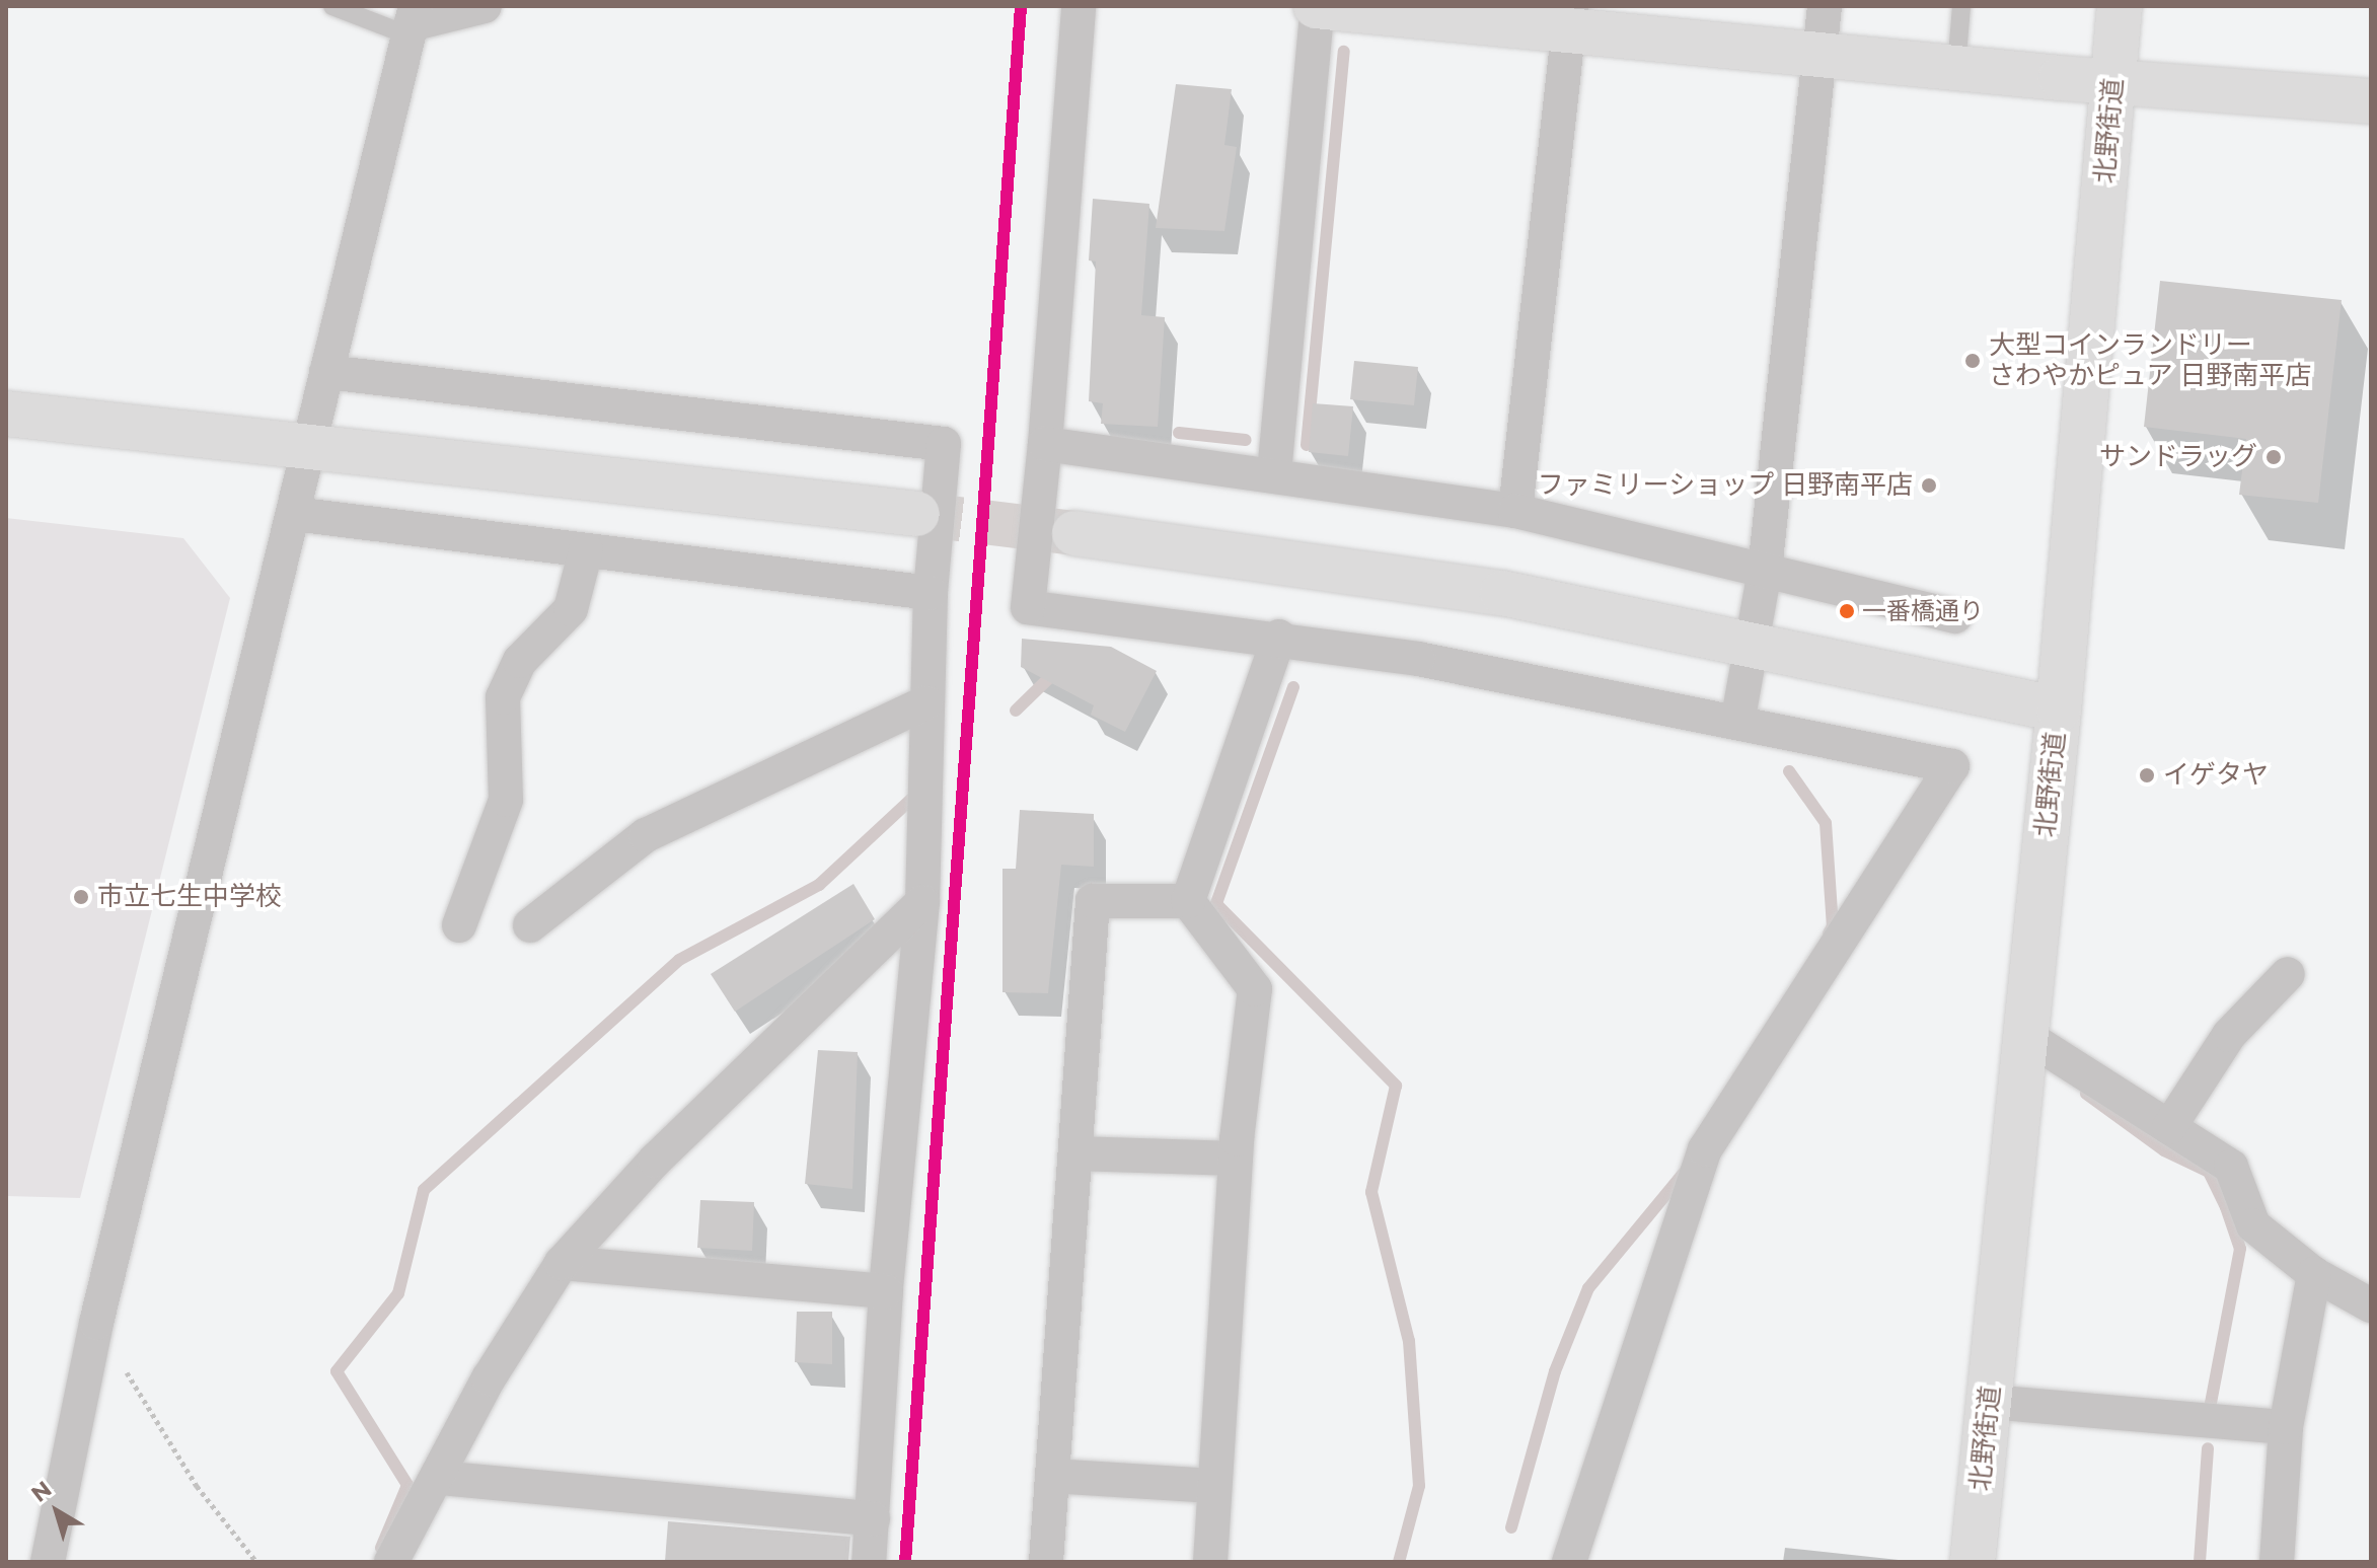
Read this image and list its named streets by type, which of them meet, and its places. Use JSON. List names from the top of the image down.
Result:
{
  "streets": {
    "street": ["北野街道"]
  },
  "places": [
    "大型コインランドリー さわやかピュア 日野南平店",
    "サンドラッグ",
    "ファミリーショップ 日野南平店",
    "一番橋通り",
    "イゲタヤ",
    "市立七生中学校"
  ],
  "north": "top left"
}
